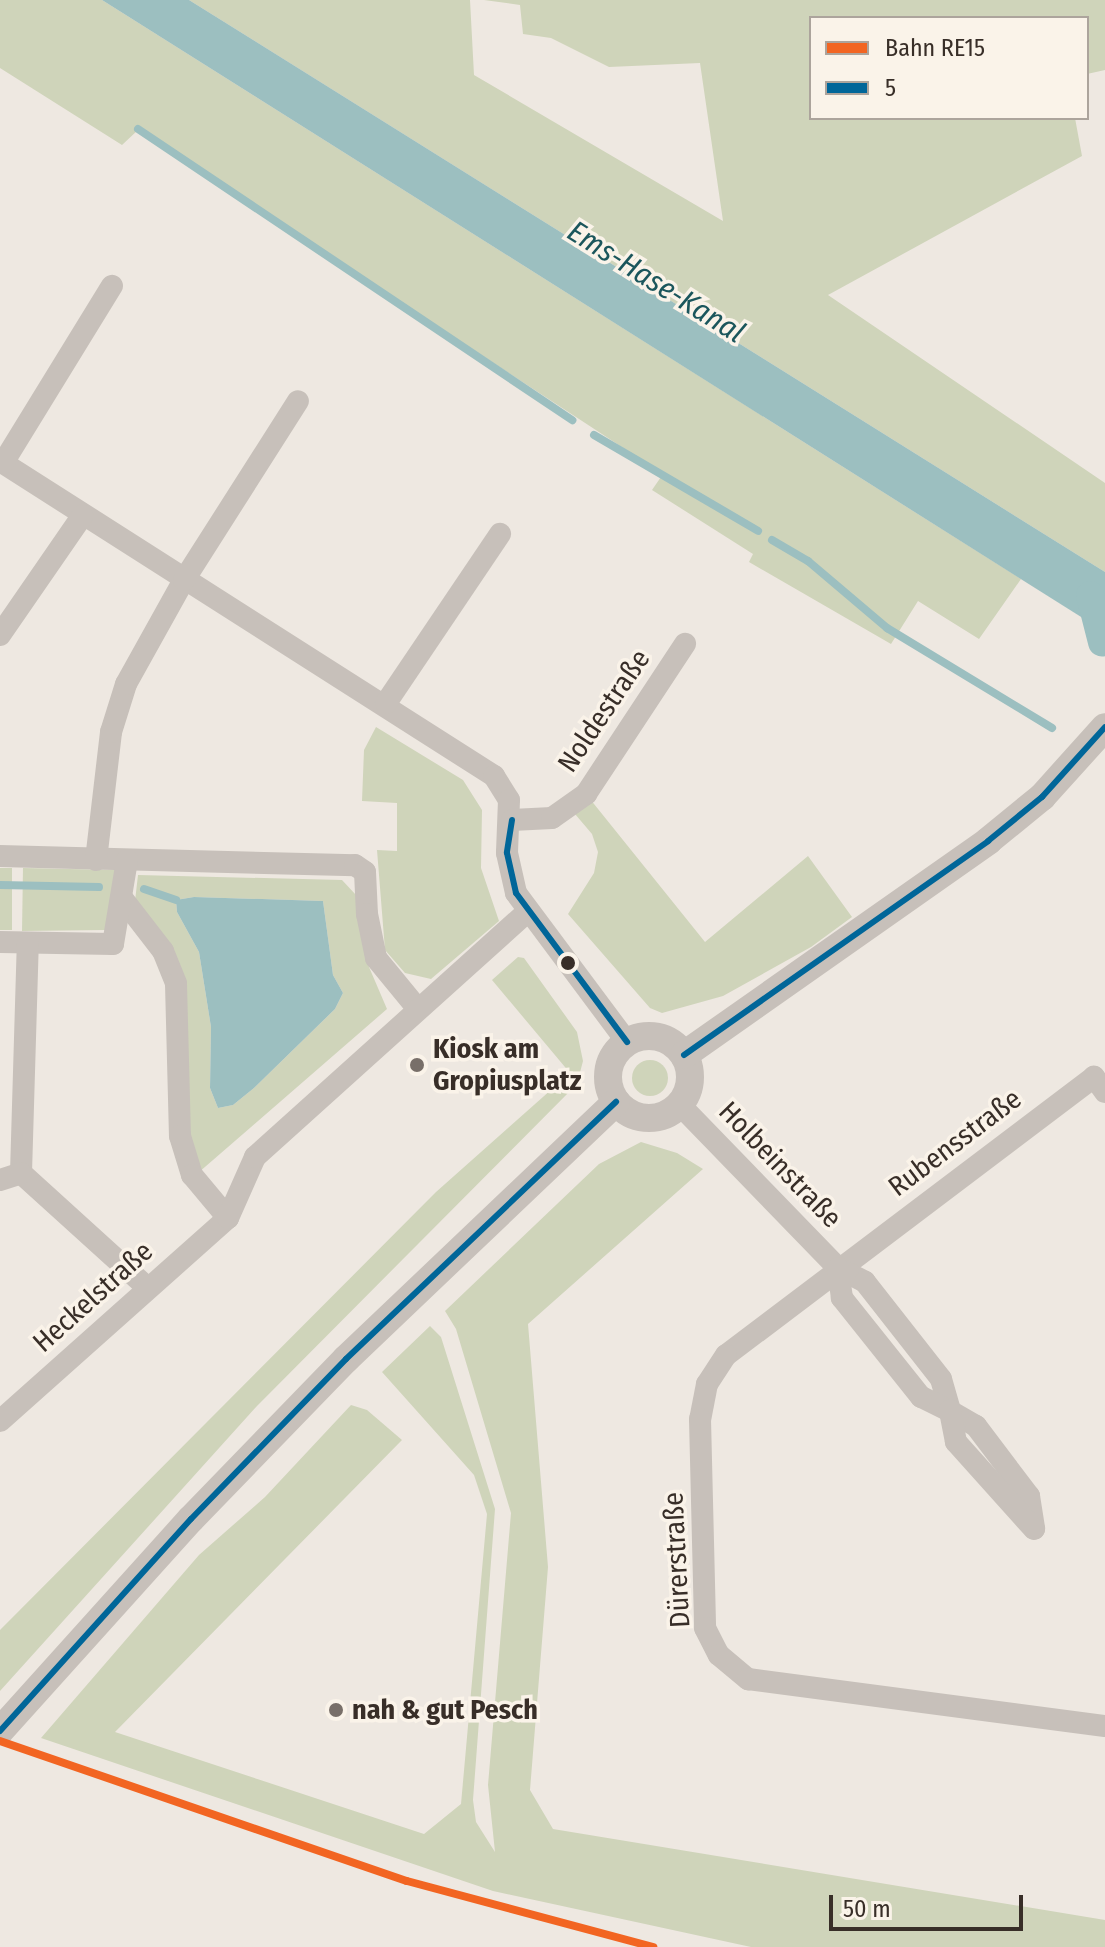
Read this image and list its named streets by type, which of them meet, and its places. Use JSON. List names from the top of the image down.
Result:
{
  "streets": {
    "street": [
      "Noldestraße",
      "Rubensstraße",
      "Holbeinstraße",
      "Heckelstraße",
      "Dürerstraße"
    ]
  },
  "crossings": [
    ["Rubensstraße", "Holbeinstraße"],
    ["Rubensstraße", "Dürerstraße"],
    ["Holbeinstraße", "Dürerstraße"]
  ],
  "water": ["Ems-Hase-Kanal"],
  "places": ["Kiosk am Gropiusplatz", "nah & gut Pesch"],
  "lines": ["transit line 5", "rail line RE15"],
  "legend": ["Bahn RE15", "5"],
  "scale_bar": "50 m"
}
